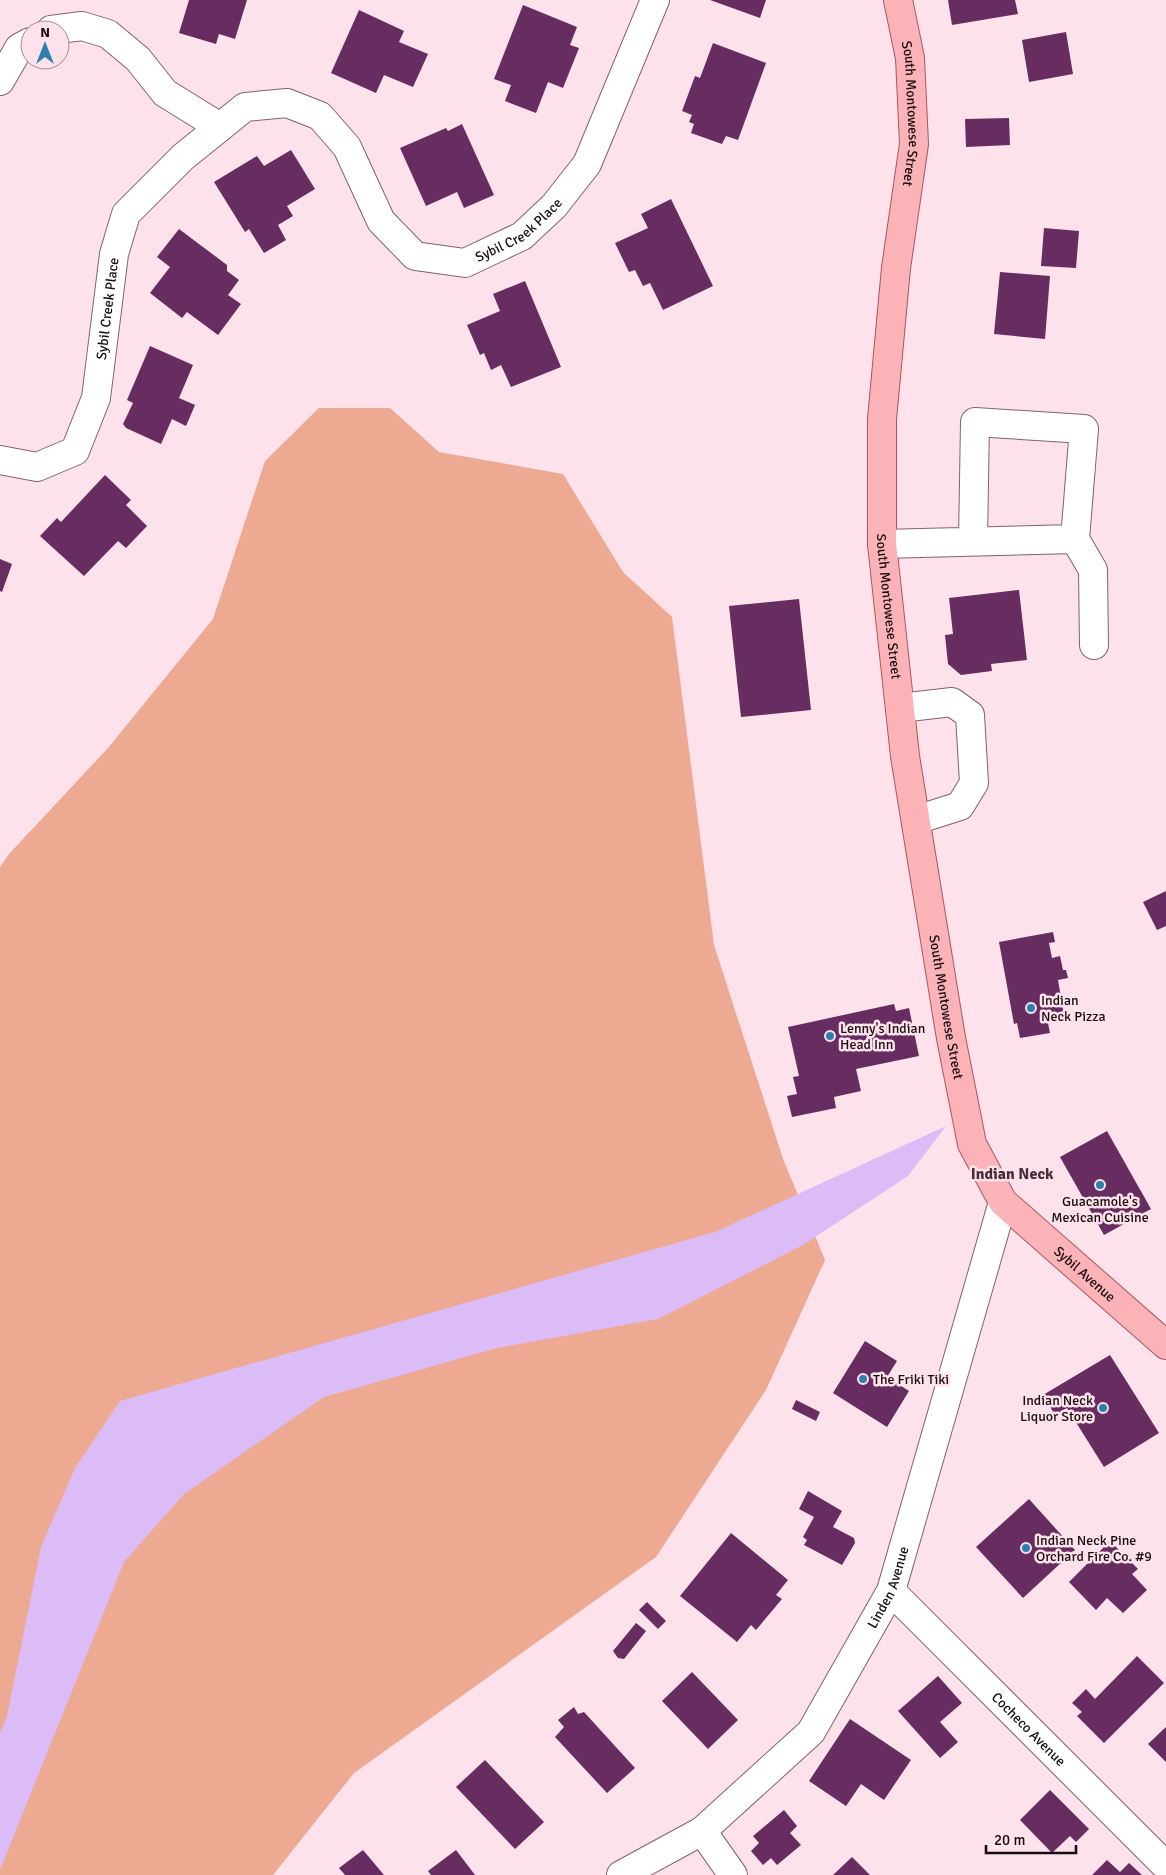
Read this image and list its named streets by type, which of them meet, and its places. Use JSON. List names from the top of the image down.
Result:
{
  "streets": {
    "main road": ["South Montowese Street", "Sybil Avenue"],
    "street": ["Sybil Creek Place", "Linden Avenue", "Cocheco Avenue"]
  },
  "crossings": [
    ["South Montowese Street", "Sybil Avenue"],
    ["South Montowese Street", "Linden Avenue"],
    ["Sybil Avenue", "Linden Avenue"],
    ["Linden Avenue", "Cocheco Avenue"]
  ],
  "districts": ["Indian Neck"],
  "places": [
    "Indian Neck Pizza",
    "Lenny's Indian Head Inn",
    "Guacamole's Mexican Cuisine",
    "The Friki Tiki",
    "Indian Neck Liquor Store",
    "Indian Neck Pine Orchard Fire Co. #9"
  ],
  "scale_bar": "20 m",
  "north": "top"
}
